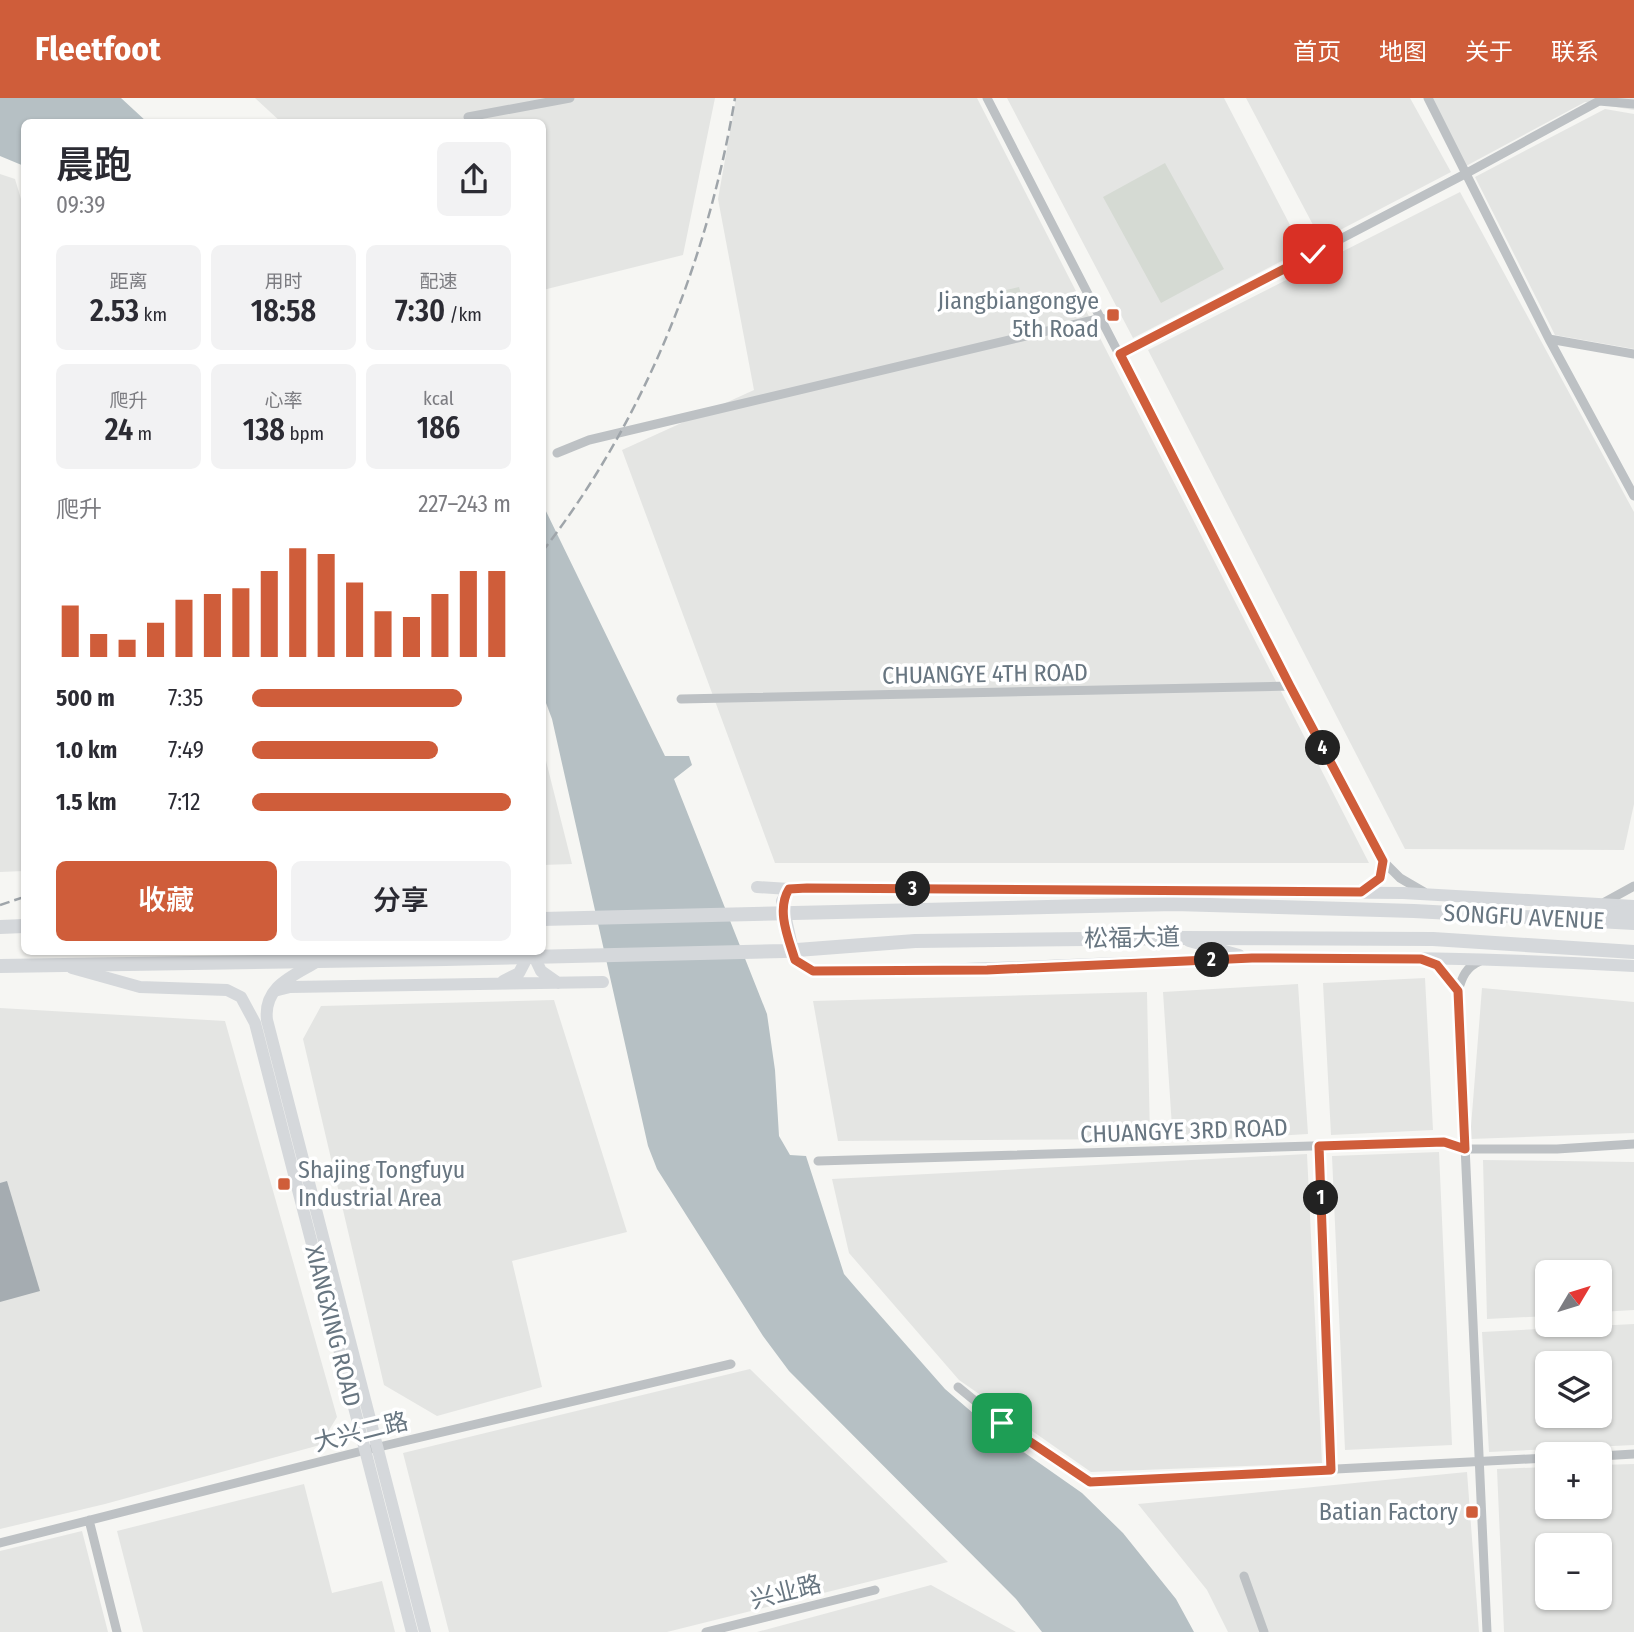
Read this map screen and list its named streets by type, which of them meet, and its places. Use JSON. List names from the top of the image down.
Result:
{
  "streets": {
    "main road": ["SONGFU AVENUE", "松福大道", "XIANGXING ROAD"],
    "street": [
      "CHUANGYE 4TH ROAD",
      "CHUANGYE 3RD ROAD",
      "大兴二路",
      "兴业路"
    ]
  },
  "crossings": [
    ["SONGFU AVENUE", "松福大道"],
    ["松福大道", "XIANGXING ROAD"],
    ["XIANGXING ROAD", "大兴二路"]
  ],
  "places": {
    "transit": ["Jiangbiangongye 5th Road", "Shajing Tongfuyu Industrial Area", "Batian Factory"]
  },
  "north": "top right",
  "page": {
    "header": "Fleetfoot",
    "nav": [
      "首页",
      "地图",
      "关于",
      "联系"
    ],
    "heading": ["晨跑", "09:39"],
    "stats": [
      ["距离", "2.53 km"],
      ["用时", "18:58"],
      ["配速", "7:30 /km"],
      ["爬升", "24 m"],
      ["心率", "138 bpm"],
      ["kcal", "186"]
    ],
    "chart": ["爬升", "227–243 m"],
    "list": [
      {
        "name": "500 m",
        "note": "7:35"
      },
      {
        "name": "1.0 km",
        "note": "7:49"
      },
      {
        "name": "1.5 km",
        "note": "7:12"
      }
    ],
    "pins": [
      "4",
      "3",
      "2",
      "1"
    ],
    "buttons": ["收藏", "分享"],
    "map_buttons": ["+", "−"]
  }
}
